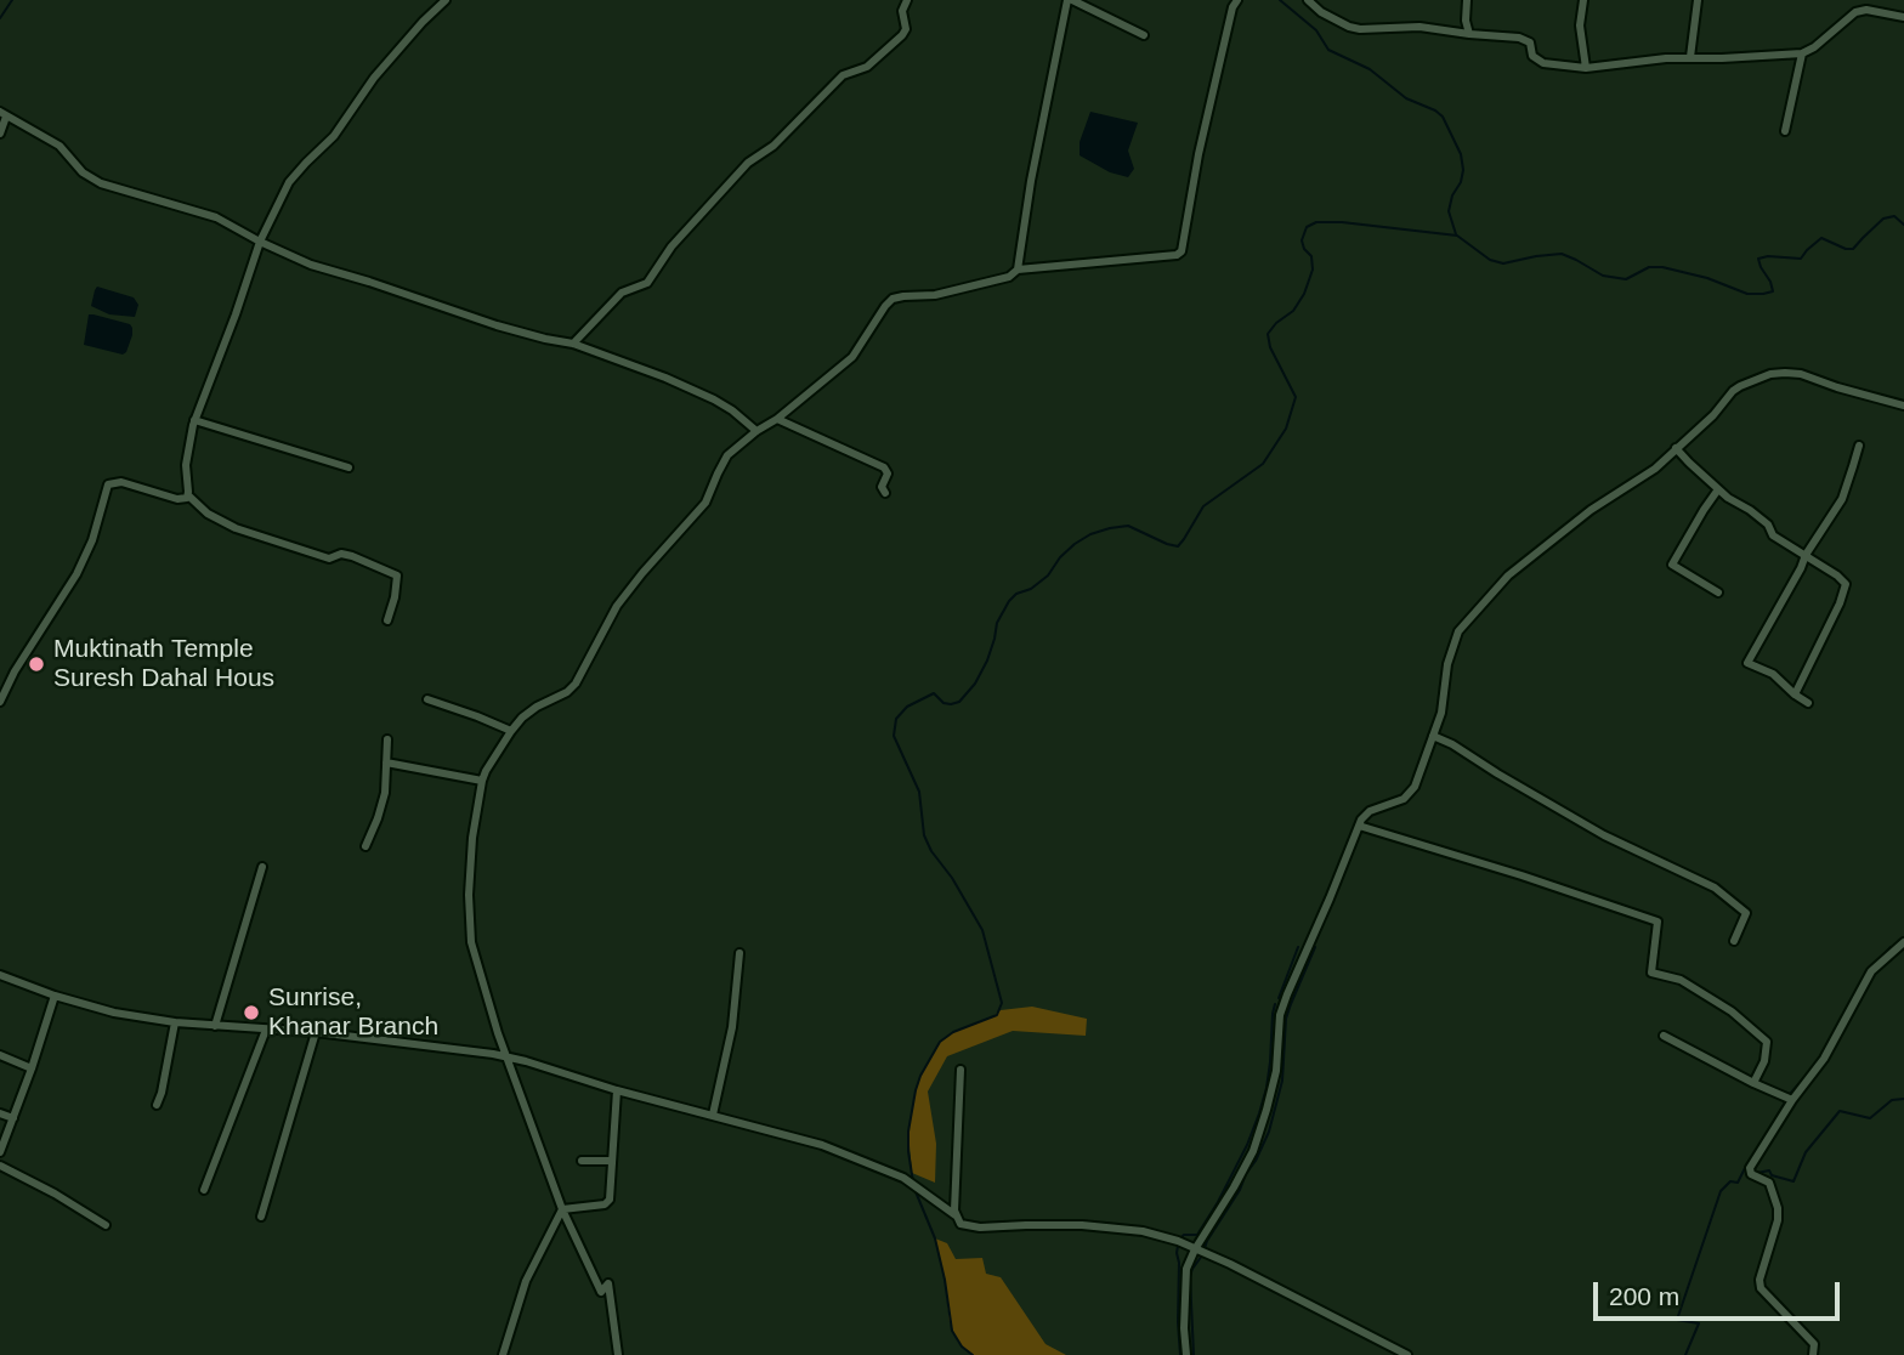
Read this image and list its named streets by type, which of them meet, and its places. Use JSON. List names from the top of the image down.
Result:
{
  "places": ["Muktinath Temple Suresh Dahal Hous", "Sunrise, Khanar Branch"],
  "scale_bar": "200 m"
}
